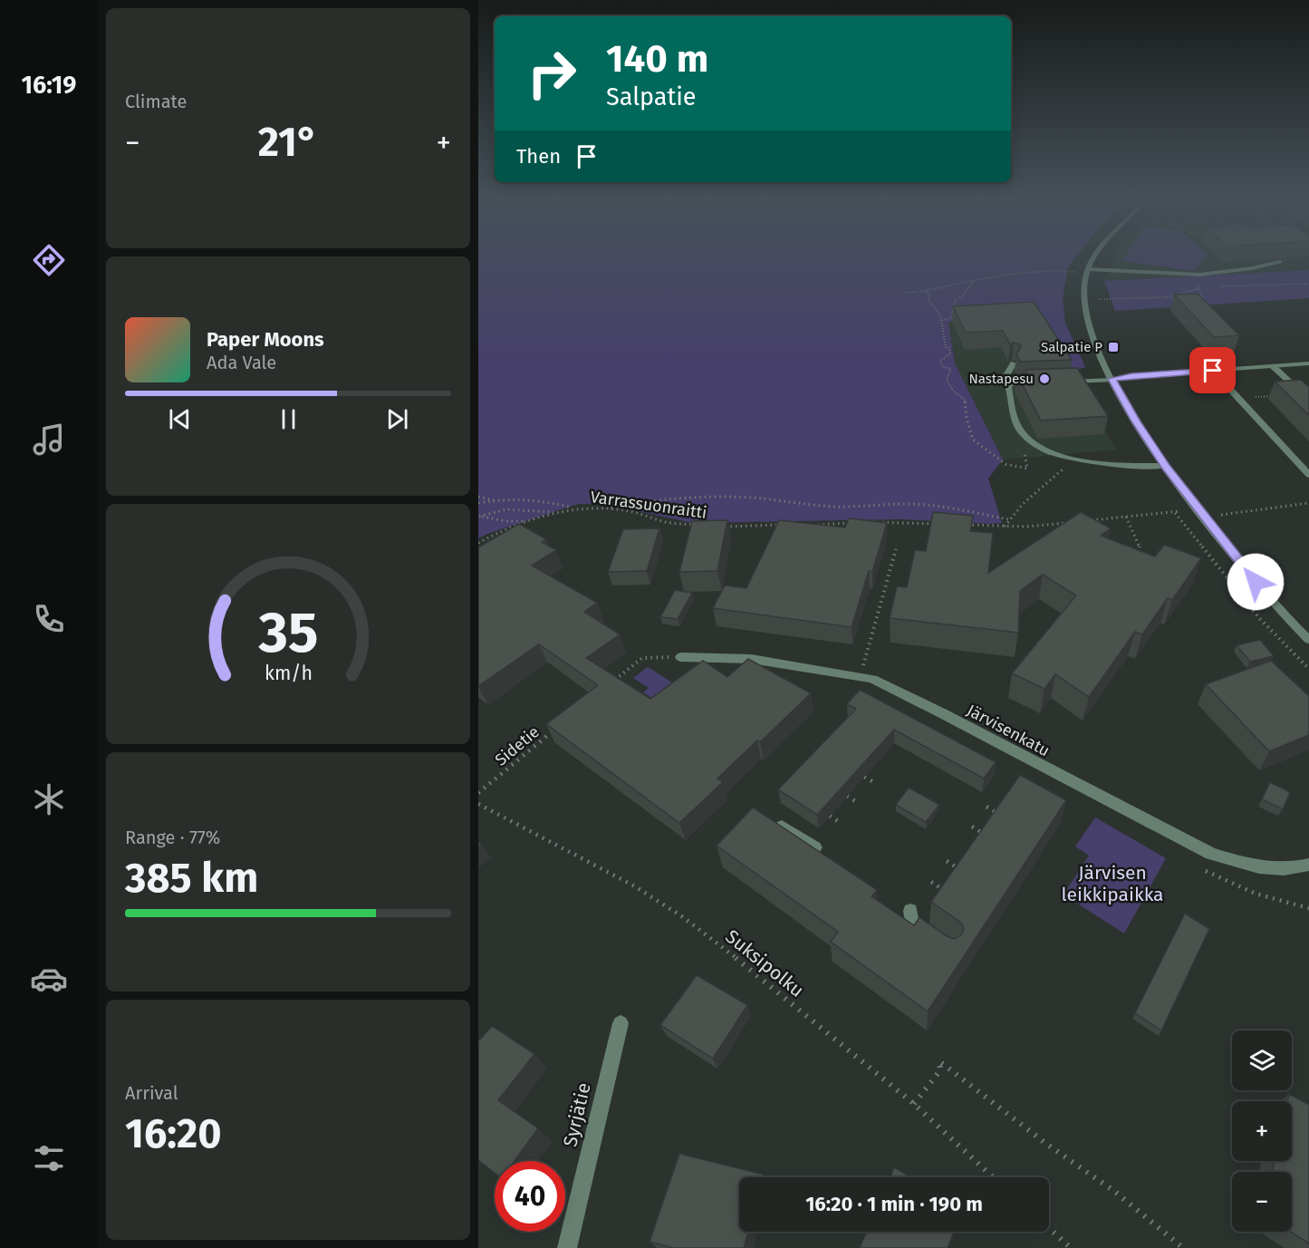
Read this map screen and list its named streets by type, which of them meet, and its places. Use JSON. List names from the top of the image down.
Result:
{
  "streets": {
    "street": ["Järvisenkatu", "Syrjätie"],
    "path": ["Varrassuonraitti", "Sidetie", "Suksipolku"]
  },
  "parks": ["Järvisen leikkipaikka"],
  "places": {
    "transit": ["Salpatie P"],
    "other": ["Nastapesu"]
  },
  "page": {
    "tabs": "16:19",
    "tile": [
      "Climate",
      ["Range · 77%", "385 km"],
      ["Arrival", "16:20"]
    ],
    "turn": ["140 m", "Salpatie"],
    "heat": ["−", "21°", "+"],
    "then": "Then",
    "song": ["Paper Moons", "Ada Vale"],
    "map_buttons": ["+", "−"],
    "limit": "40",
    "trip": "16:20 · 1 min · 190 m",
    "gauge": ["35", "km/h"]
  }
}
